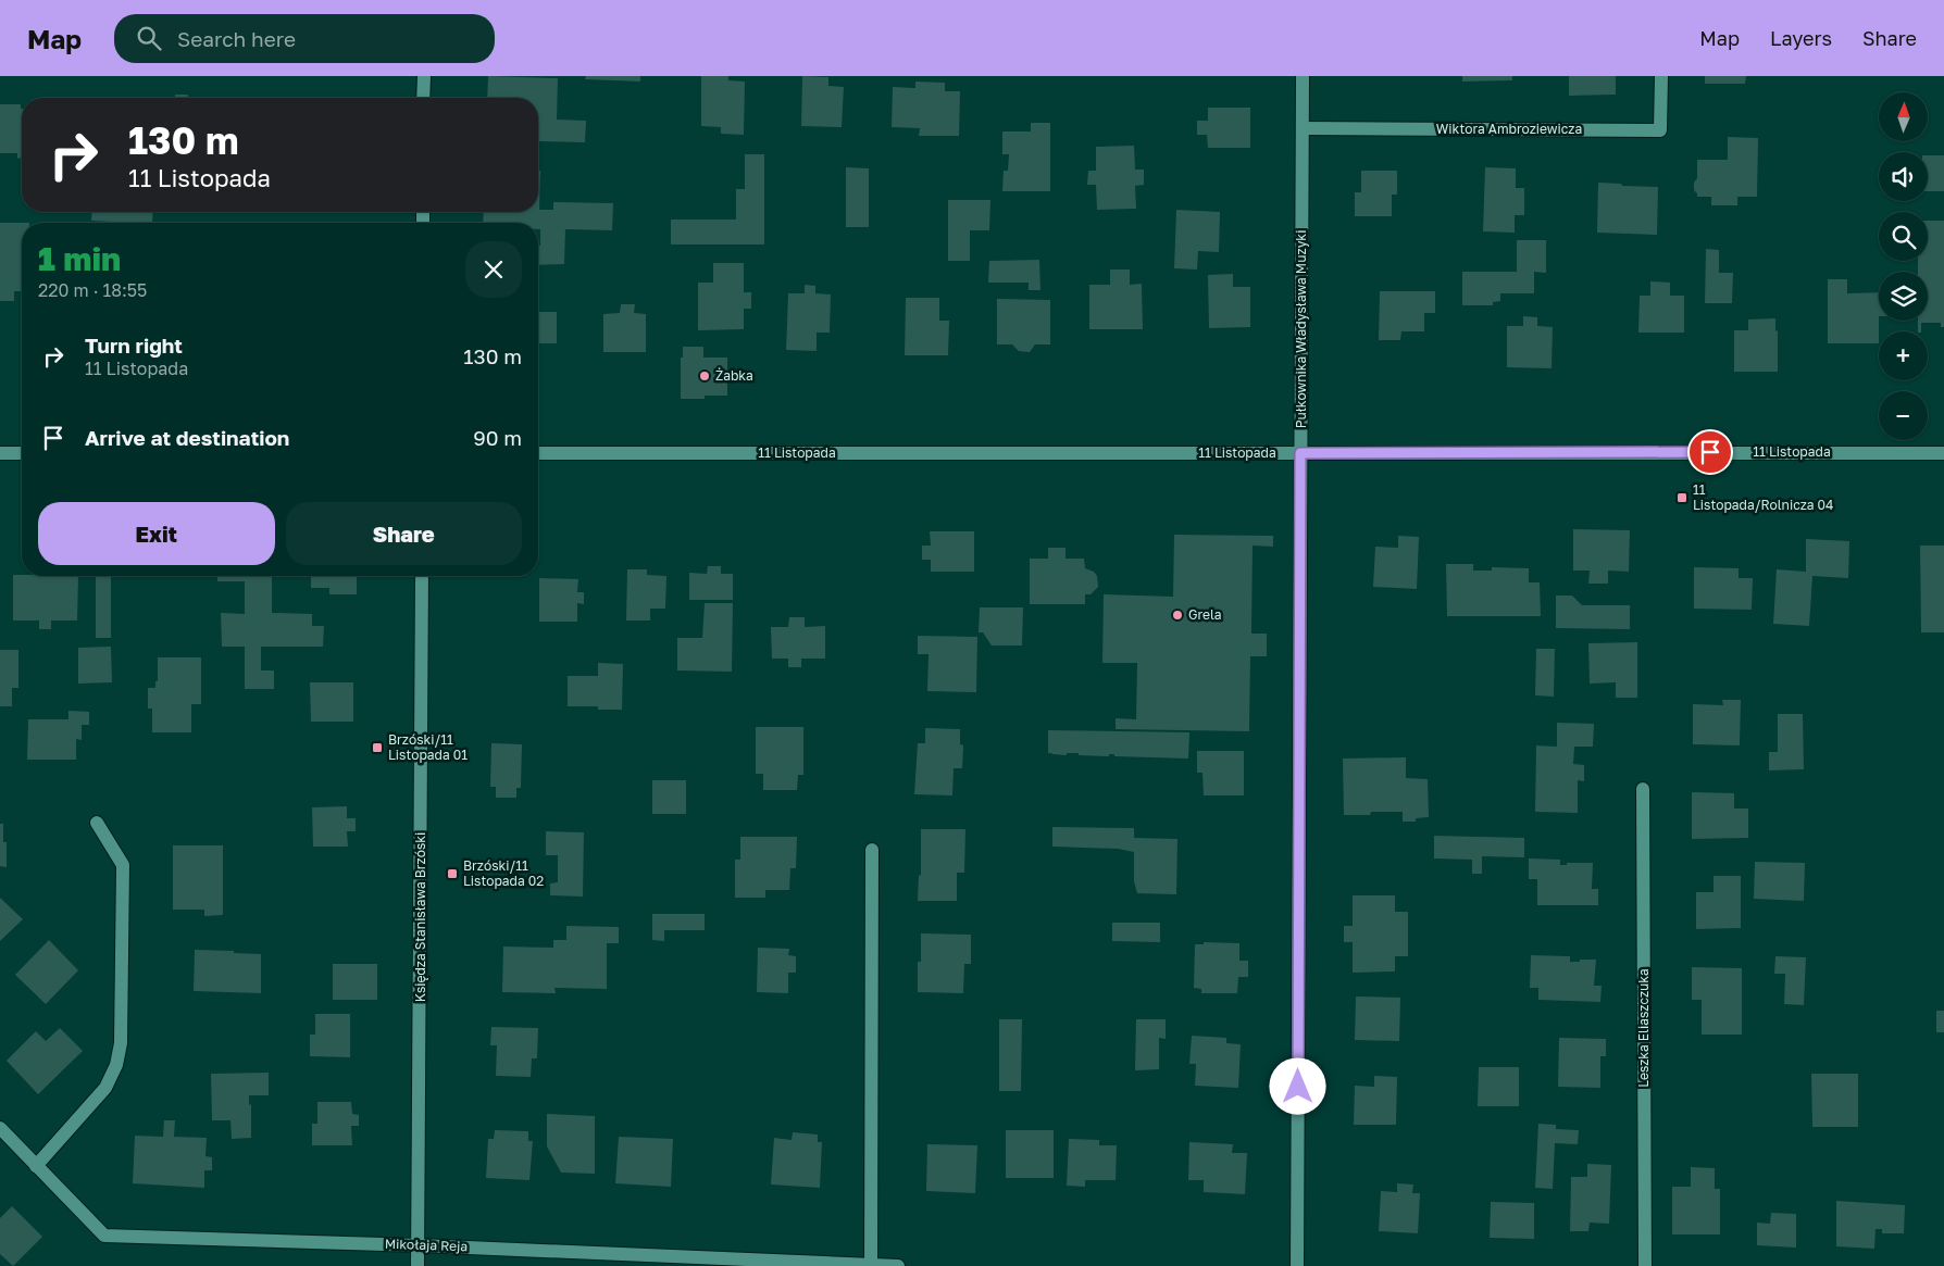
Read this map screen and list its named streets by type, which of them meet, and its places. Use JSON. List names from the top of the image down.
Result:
{
  "streets": {
    "street": [
      "Wiktora Ambroziewicza",
      "Pułkownika Władysława Muzyki",
      "11 Listopada",
      "Księdza Stanisława Brzóski",
      "Leszka Eliaszczuka",
      "Mikołaja Reja"
    ]
  },
  "crossings": [
    ["Wiktora Ambroziewicza", "Pułkownika Władysława Muzyki"],
    ["Pułkownika Władysława Muzyki", "11 Listopada"],
    ["Księdza Stanisława Brzóski", "Mikołaja Reja"]
  ],
  "places": {
    "other": ["Żabka", "Grela"],
    "transit": ["11 Listopada/Rolnicza 04", "Brzóski/11 Listopada 01", "Brzóski/11 Listopada 02"]
  },
  "north": "top",
  "page": {
    "header": "Map",
    "search": "Search here",
    "nav": ["Map", "Layers", "Share"],
    "map_buttons": ["+", "−"],
    "turn": ["130 m", "11 Listopada"],
    "heading": ["1 min", "220 m · 18:55"],
    "list": [
      {
        "name": "Turn right",
        "note": "11 Listopada",
        "value": "130 m"
      },
      {
        "name": "Arrive at destination",
        "value": "90 m"
      }
    ],
    "buttons": ["Exit", "Share"]
  }
}
